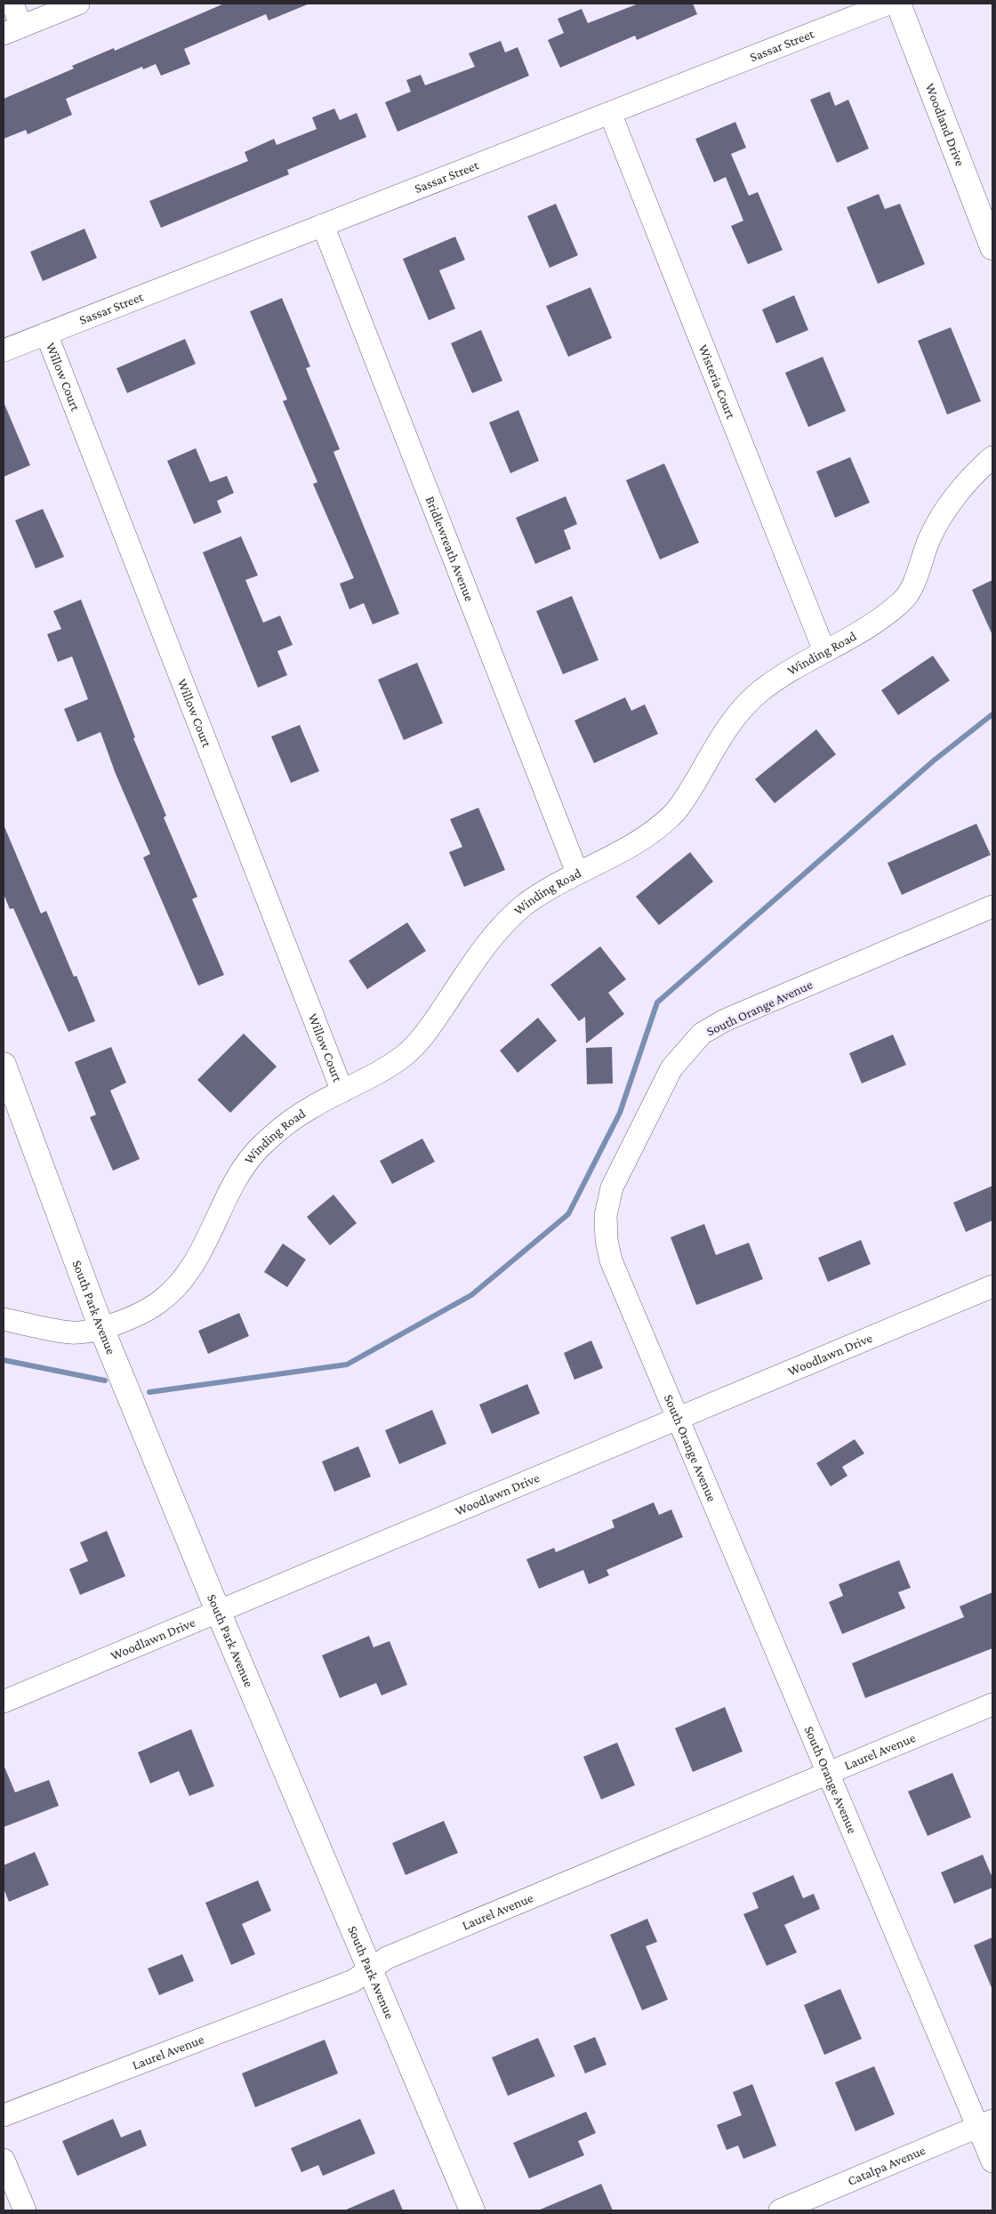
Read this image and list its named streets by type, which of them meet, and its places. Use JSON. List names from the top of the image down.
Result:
{
  "streets": {
    "street": [
      "Sassar Street",
      "Woodland Drive",
      "Willow Court",
      "Wisteria Court",
      "Bridlewreath Avenue",
      "Winding Road",
      "South Orange Avenue",
      "South Park Avenue",
      "Woodlawn Drive",
      "Laurel Avenue",
      "Catalpa Avenue"
    ]
  },
  "crossings": [
    ["Sassar Street", "Willow Court"],
    ["Sassar Street", "Wisteria Court"],
    ["Sassar Street", "Bridlewreath Avenue"],
    ["Willow Court", "Winding Road"],
    ["Wisteria Court", "Winding Road"],
    ["Bridlewreath Avenue", "Winding Road"],
    ["Winding Road", "South Park Avenue"],
    ["South Orange Avenue", "Woodlawn Drive"],
    ["South Orange Avenue", "Laurel Avenue"],
    ["South Orange Avenue", "Catalpa Avenue"],
    ["South Park Avenue", "Woodlawn Drive"],
    ["South Park Avenue", "Laurel Avenue"]
  ]
}
